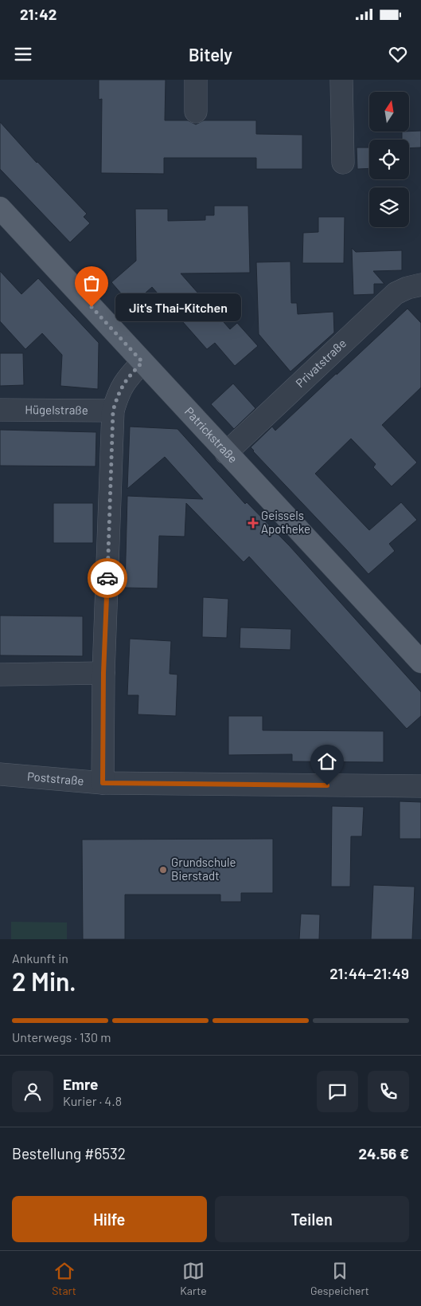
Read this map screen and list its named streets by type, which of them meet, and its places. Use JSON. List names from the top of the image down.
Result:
{
  "streets": {
    "main road": ["Patrickstraße"],
    "street": ["Privatstraße", "Hügelstraße", "Poststraße"]
  },
  "crossings": [
    ["Privatstraße", "Patrickstraße"]
  ],
  "places": {
    "other": ["Jit's Thai-Kitchen", "Grundschule Bierstadt"],
    "health": ["Geissels Apotheke"]
  },
  "north": "top",
  "page": {
    "status": "21:42",
    "header": "Bitely",
    "bubble": "Jit's Thai-Kitchen",
    "heading": ["2 Min.", "Ankunft in", "21:44–21:49"],
    "panel": [
      "Emre",
      "Kurier · 4.8",
      "Bestellung #6532",
      "24.56 €"
    ],
    "bar": "Unterwegs · 130 m",
    "buttons": ["Hilfe", "Teilen"],
    "tabs": ["Start", "Karte", "Gespeichert"]
  }
}
